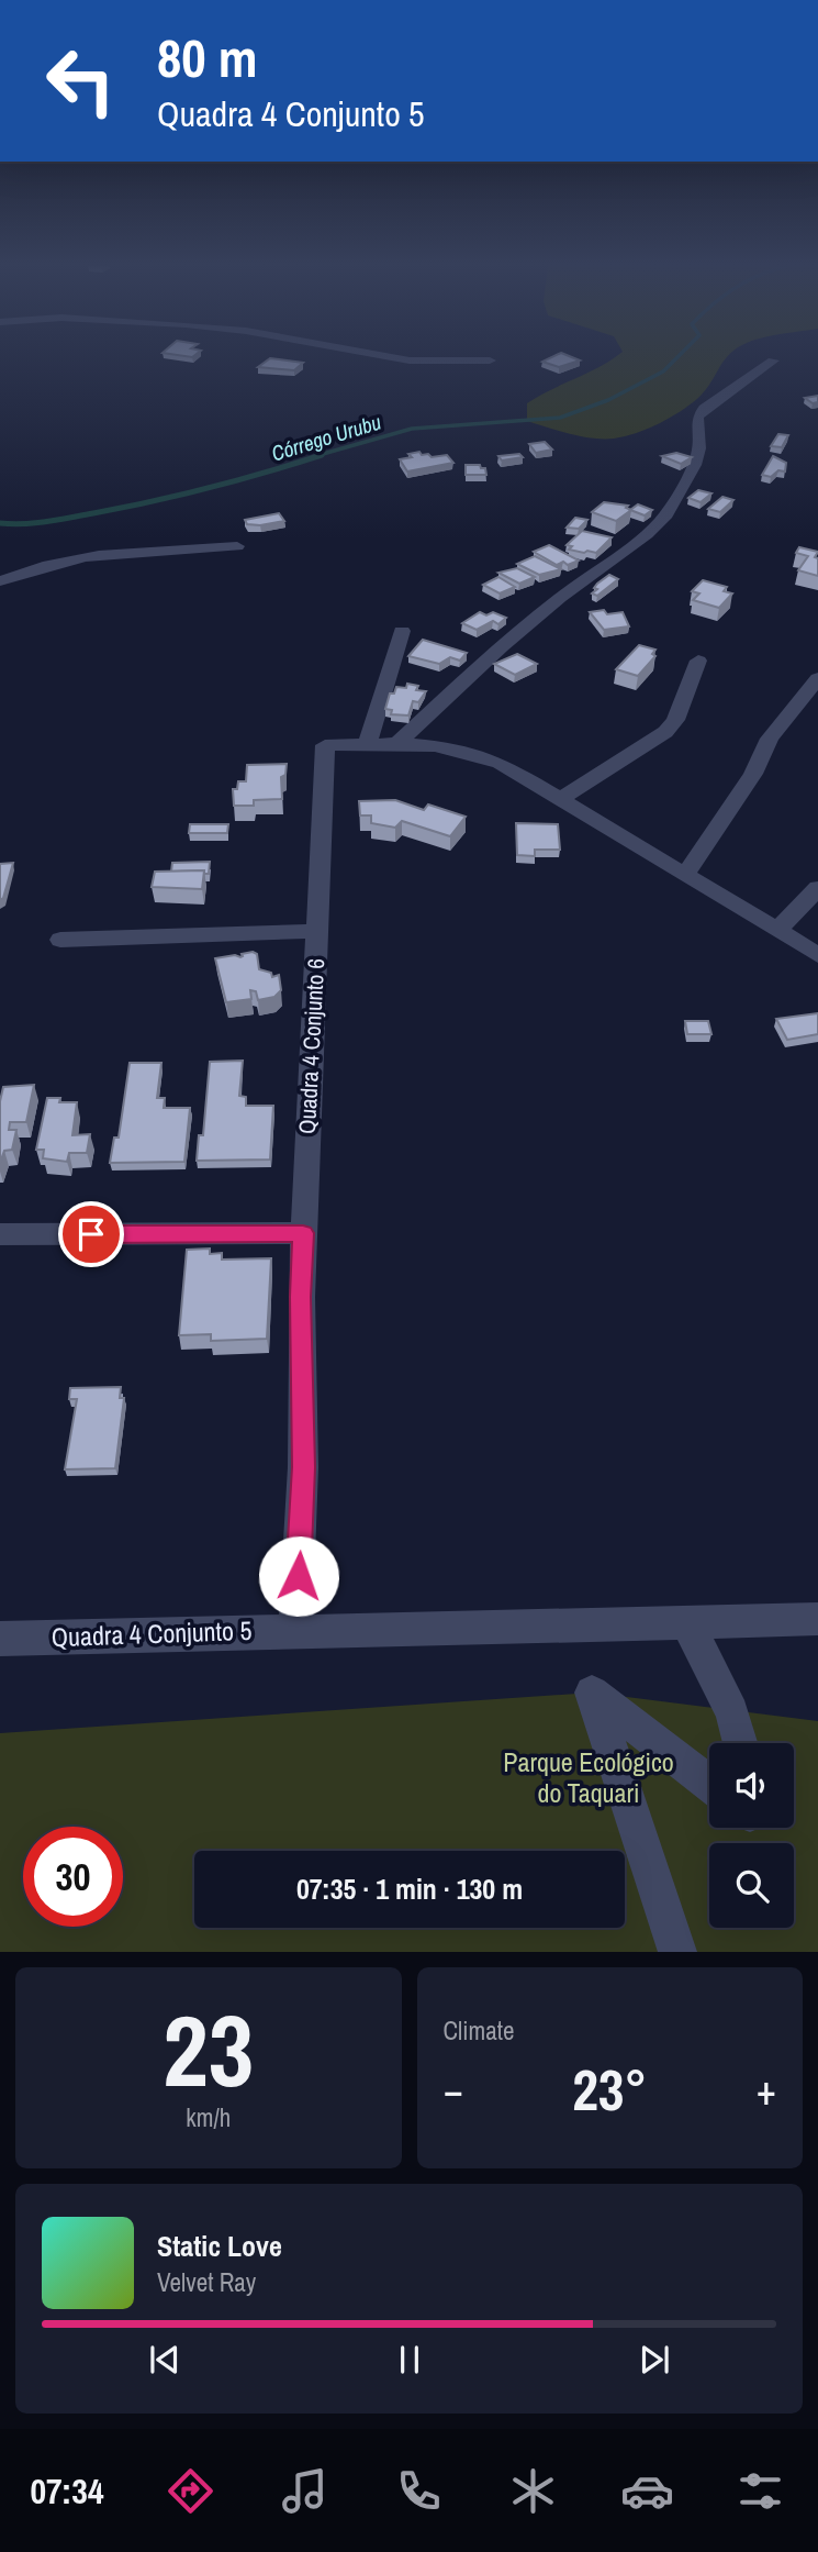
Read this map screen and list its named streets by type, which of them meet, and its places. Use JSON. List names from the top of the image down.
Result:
{
  "streets": {
    "street": ["Quadra 4 Conjunto 6", "Quadra 4 Conjunto 5"]
  },
  "water": ["Córrego Urubu"],
  "parks": ["Parque Ecológico do Taquari"],
  "page": {
    "turn": ["80 m", "Quadra 4 Conjunto 5"],
    "limit": "30",
    "trip": "07:35 · 1 min · 130 m",
    "tile": [
      ["23", "km/h"],
      "Climate"
    ],
    "heat": ["−", "23°", "+"],
    "song": ["Static Love", "Velvet Ray"],
    "tabs": "07:34"
  }
}
